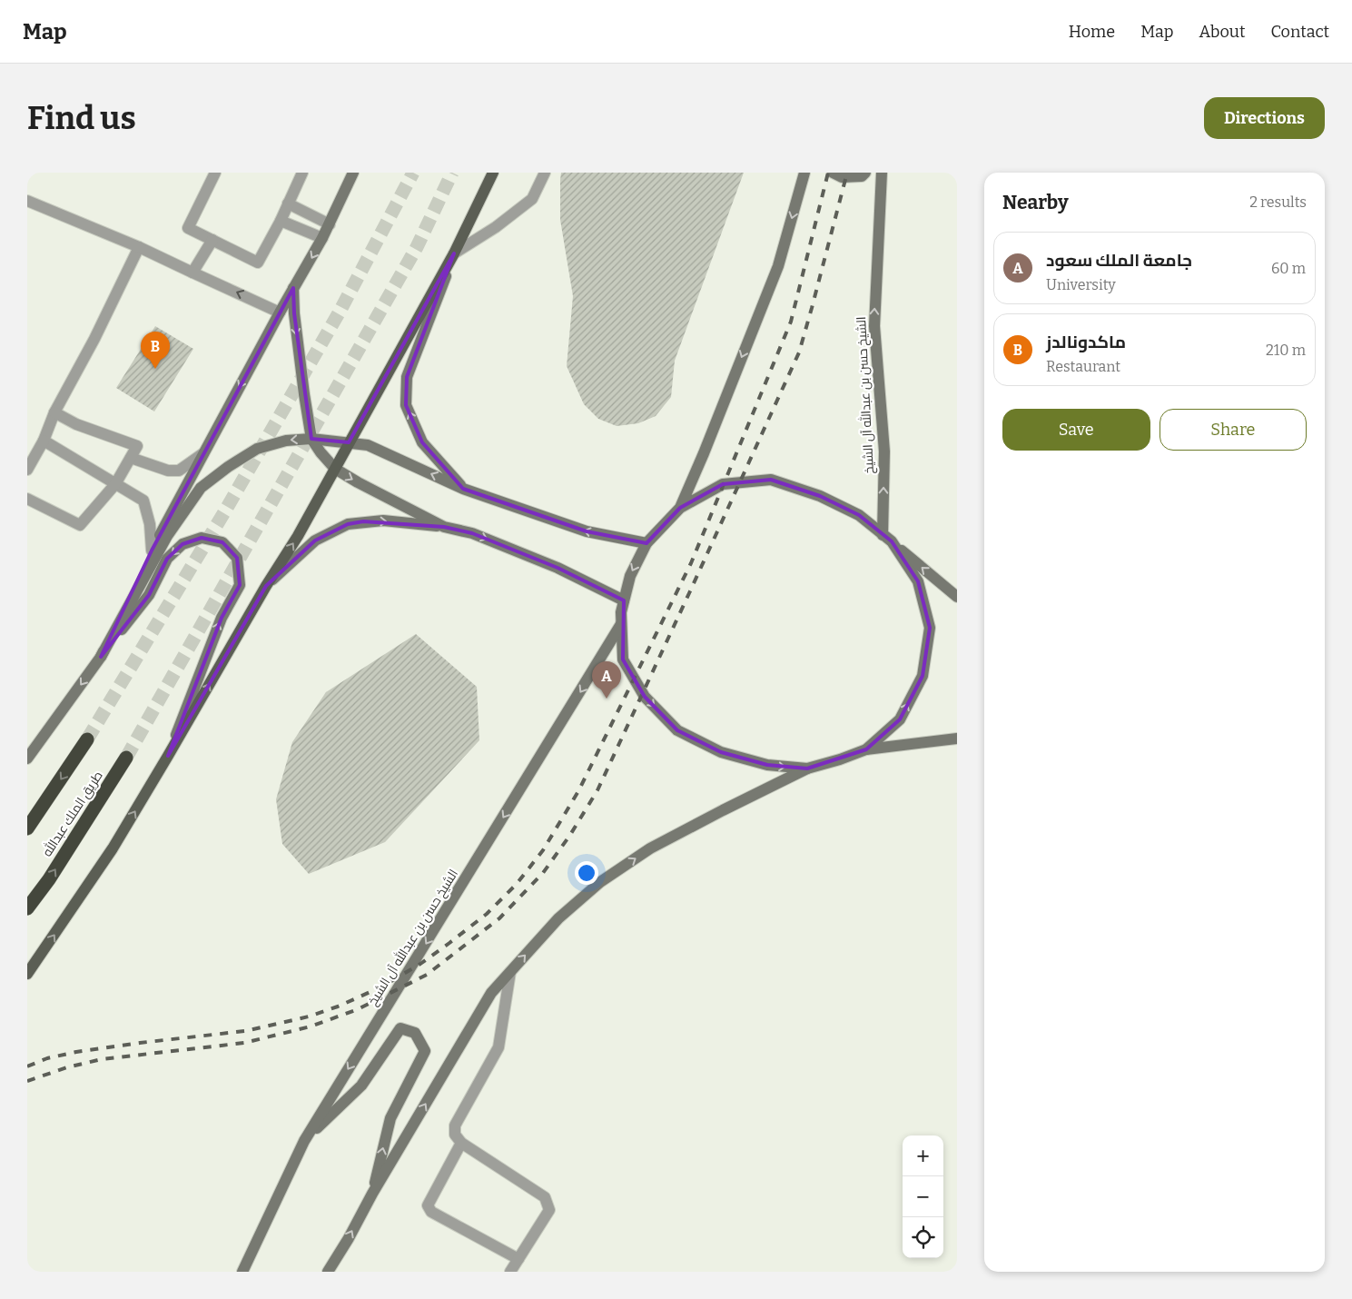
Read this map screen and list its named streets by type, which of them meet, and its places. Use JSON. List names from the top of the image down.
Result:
{
  "streets": {
    "highway": ["طريق الملك عبدالله"],
    "main road": ["الشيخ حسن بن عبدالله آل الشيخ"]
  },
  "page": {
    "header": "Map",
    "nav": [
      "Home",
      "Map",
      "About",
      "Contact"
    ],
    "buttons": [
      "Directions",
      ["Save", "Share"]
    ],
    "title": "Find us",
    "heading": ["Nearby", "2 results"],
    "list": [
      {
        "mark": "A",
        "name": "جامعة الملك سعود",
        "note": "University",
        "value": "60 m"
      },
      {
        "mark": "B",
        "name": "ماكدونالدز",
        "note": "Restaurant",
        "value": "210 m"
      }
    ],
    "pins": ["B", "A"],
    "map_buttons": ["+", "−"]
  }
}
